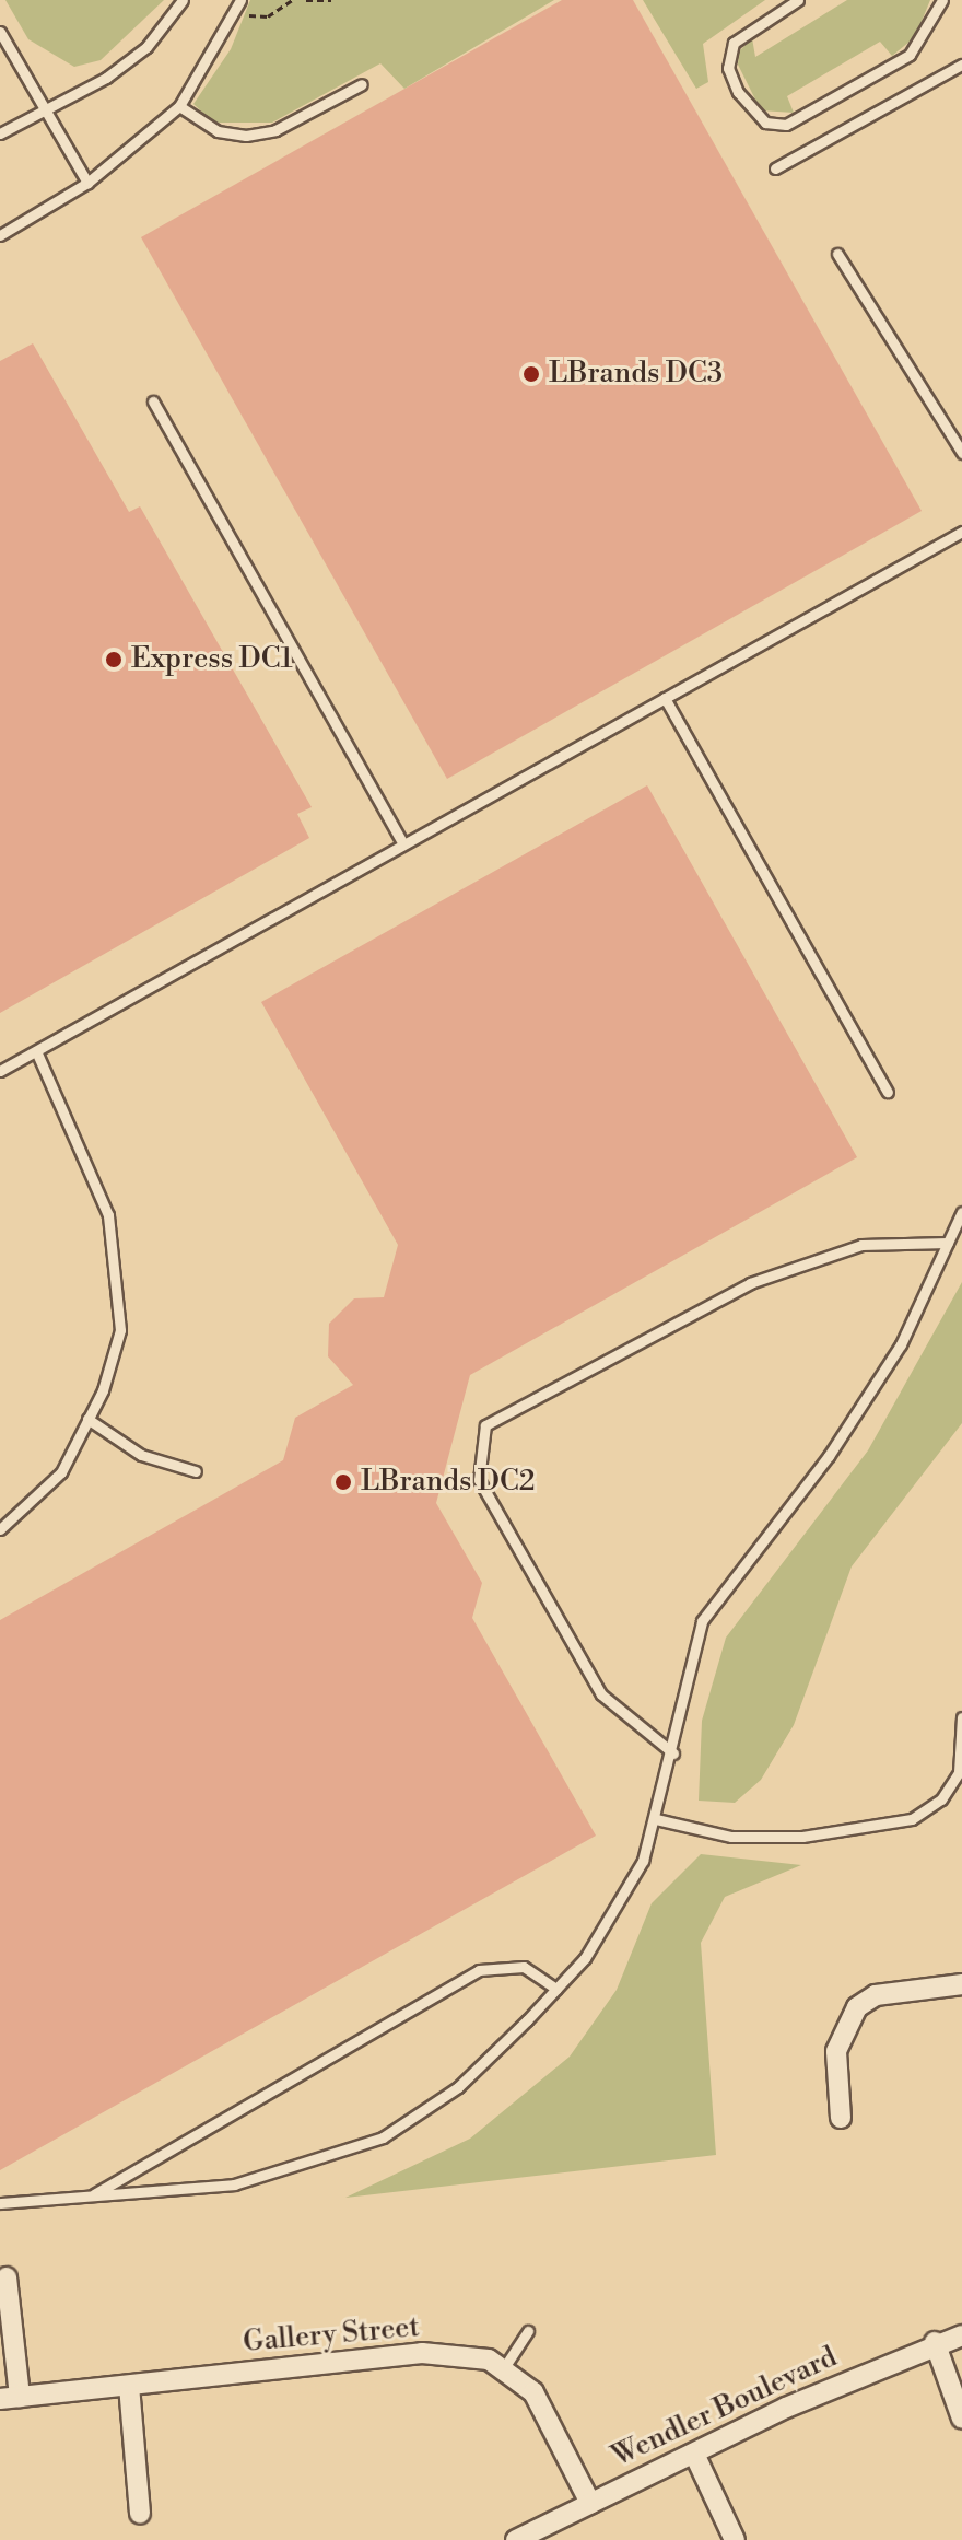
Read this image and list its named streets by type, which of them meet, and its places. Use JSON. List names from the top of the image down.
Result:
{
  "streets": {
    "street": ["Gallery Street", "Wendler Boulevard"]
  },
  "crossings": [
    ["Gallery Street", "Wendler Boulevard"]
  ],
  "places": ["LBrands DC3", "Express DC1", "LBrands DC2"]
}
